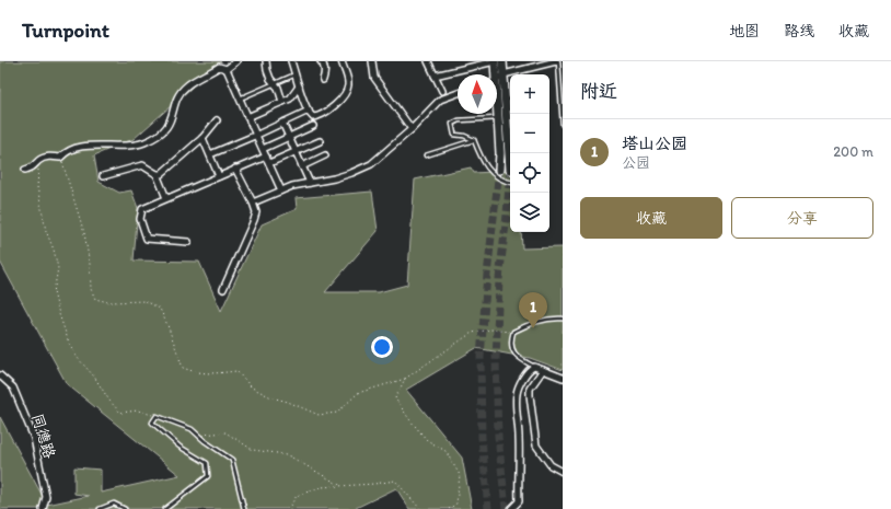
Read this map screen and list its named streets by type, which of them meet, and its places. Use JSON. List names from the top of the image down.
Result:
{
  "streets": {
    "street": ["同德路"]
  },
  "north": "top",
  "page": {
    "header": "Turnpoint",
    "nav": ["地图", "路线", "收藏"],
    "heading": "附近",
    "map_buttons": ["+", "−"],
    "list": [
      {
        "mark": "1",
        "name": "塔山公园",
        "note": "公园",
        "value": "200 m"
      }
    ],
    "buttons": ["收藏", "分享"],
    "pins": "1"
  }
}
